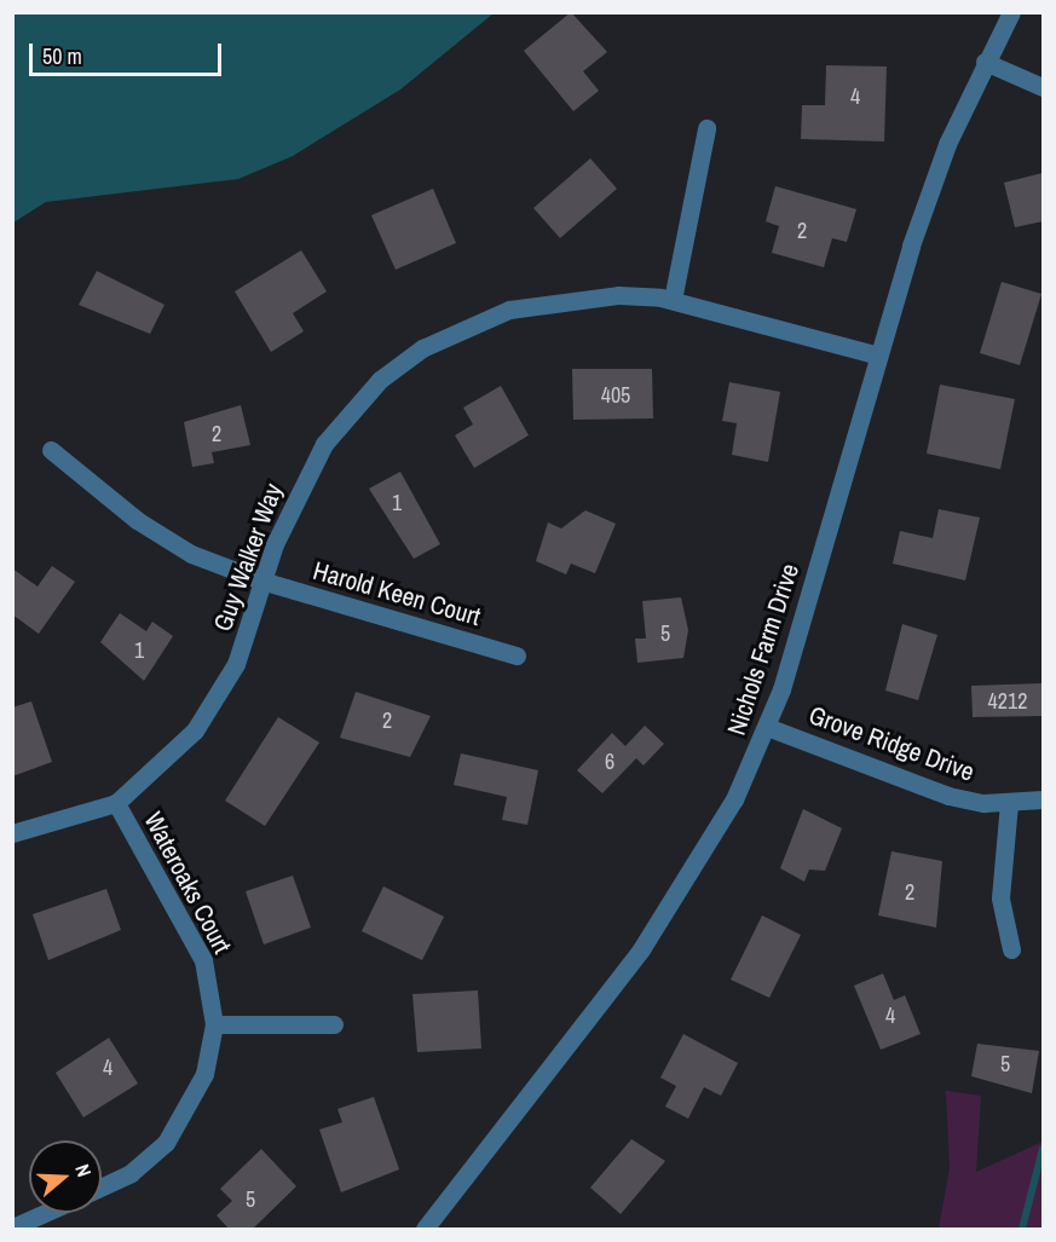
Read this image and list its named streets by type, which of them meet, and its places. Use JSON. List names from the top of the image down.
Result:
{
  "streets": {
    "street": [
      "Guy Walker Way",
      "Harold Keen Court",
      "Nichols Farm Drive",
      "Grove Ridge Drive",
      "Wateroaks Court"
    ]
  },
  "crossings": [
    ["Guy Walker Way", "Harold Keen Court"],
    ["Guy Walker Way", "Nichols Farm Drive"],
    ["Guy Walker Way", "Wateroaks Court"],
    ["Nichols Farm Drive", "Grove Ridge Drive"]
  ],
  "house_numbers": [
    "4",
    "2",
    "405",
    "2",
    "1",
    "5",
    "1",
    "4212",
    "2",
    "6",
    "2",
    "4",
    "5",
    "4",
    "5"
  ],
  "scale_bar": "50 m",
  "north": "right"
}
